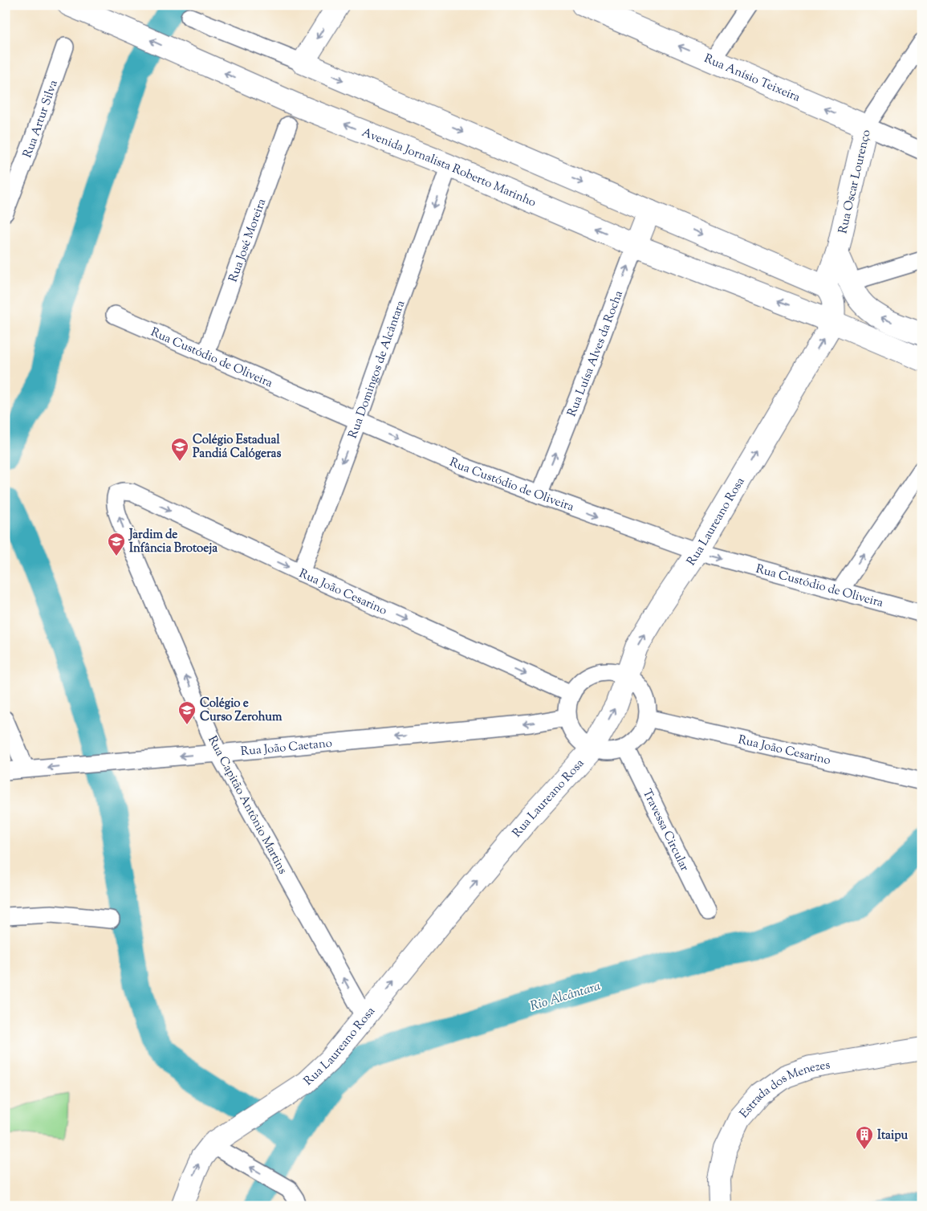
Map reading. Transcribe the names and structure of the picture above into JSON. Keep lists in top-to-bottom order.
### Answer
{
  "streets": {
    "main road": [
      "Rua Anísio Teixeira",
      "Avenida Jornalista Roberto Marinho",
      "Rua Oscar Lourenço",
      "Rua Luísa Alves da Rocha",
      "Rua Laureano Rosa",
      "Estrada dos Menezes"
    ],
    "street": [
      "Rua Artur Silva",
      "Rua José Moreira",
      "Rua Custódio de Oliveira",
      "Rua Domingos de Alcântara",
      "Rua João Cesarino",
      "Rua João Caetano",
      "Rua Capitão Antônio Martins",
      "Travessa Circular"
    ]
  },
  "crossings": [
    ["Rua Anísio Teixeira", "Rua Oscar Lourenço"],
    ["Avenida Jornalista Roberto Marinho", "Rua Luísa Alves da Rocha"],
    ["Avenida Jornalista Roberto Marinho", "Rua Domingos de Alcântara"],
    ["Avenida Jornalista Roberto Marinho", "Rua Laureano Rosa"],
    ["Rua José Moreira", "Rua Custódio de Oliveira"],
    ["Rua Luísa Alves da Rocha", "Rua Custódio de Oliveira"],
    ["Rua Custódio de Oliveira", "Rua Domingos de Alcântara"],
    ["Rua Custódio de Oliveira", "Rua Laureano Rosa"],
    ["Rua Domingos de Alcântara", "Rua João Cesarino"],
    ["Rua Laureano Rosa", "Rua Capitão Antônio Martins"],
    ["Rua João Cesarino", "Rua Capitão Antônio Martins"],
    ["Rua João Caetano", "Rua Capitão Antônio Martins"]
  ],
  "one_way": [
    "Rua Luísa Alves da Rocha",
    "Rua Custódio de Oliveira",
    "Rua Domingos de Alcântara",
    "Rua Laureano Rosa",
    "Rua João Cesarino",
    "Rua João Caetano",
    "Rua Capitão Antônio Martins"
  ],
  "water": ["Rio Alcântara"],
  "places": {
    "school or university": ["Colégio Estadual Pandiá Calógeras", "Jardim de Infância Brotoeja", "Colégio e Curso Zerohum"],
    "building": ["Itaipu"]
  }
}
